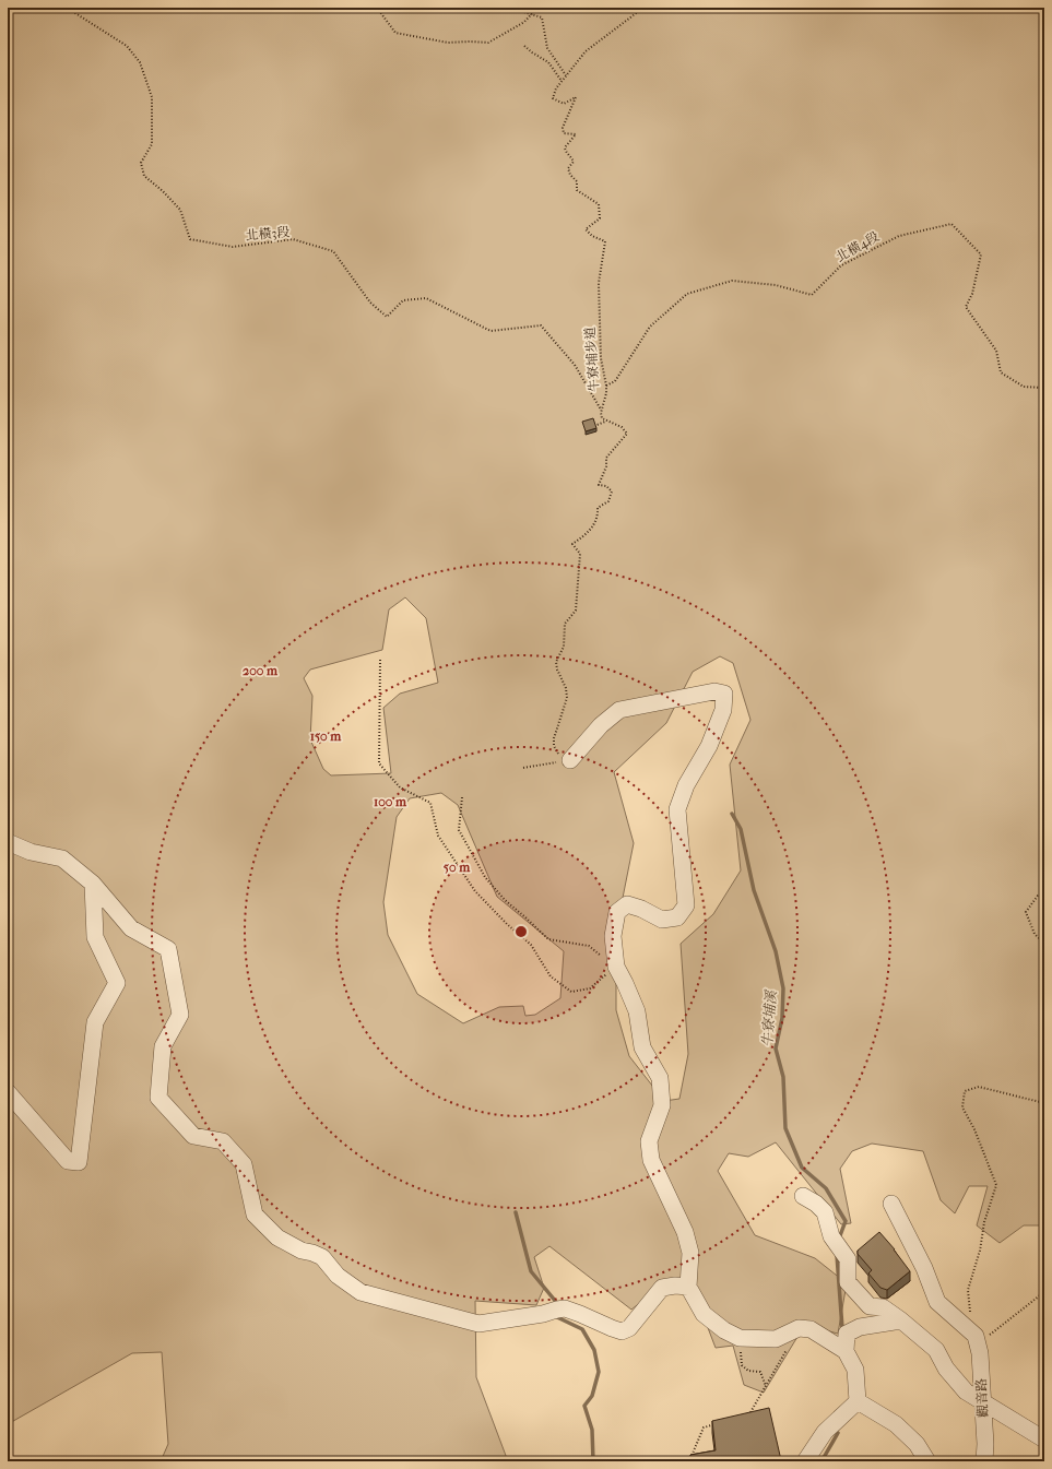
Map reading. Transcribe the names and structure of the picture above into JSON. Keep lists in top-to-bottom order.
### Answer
{
  "streets": {
    "street": ["觀音路"],
    "path": ["北橫3段", "北橫4段", "牛寮埔步道"]
  },
  "crossings": [
    ["北橫3段", "牛寮埔步道"],
    ["北橫4段", "牛寮埔步道"]
  ],
  "water": ["牛寮埔溪"],
  "rings": [
    "200 m",
    "150 m",
    "100 m",
    "50 m"
  ]
}
